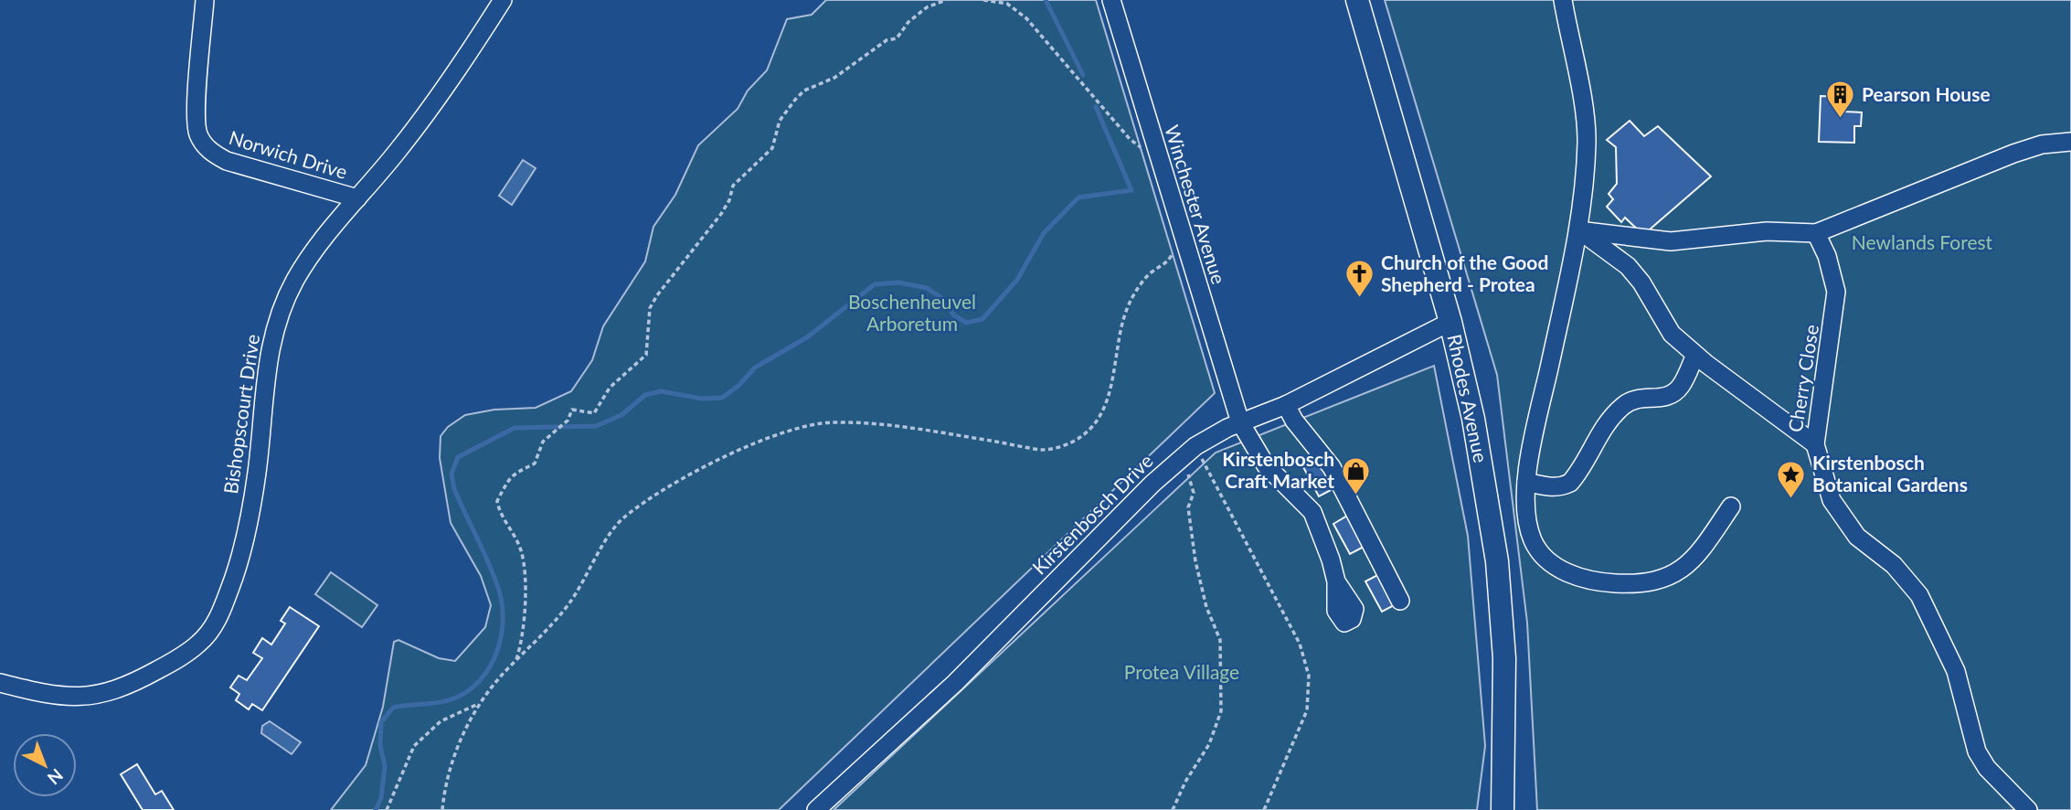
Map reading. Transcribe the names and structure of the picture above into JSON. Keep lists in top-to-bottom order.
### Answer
{
  "streets": {
    "main road": ["Rhodes Avenue"],
    "street": [
      "Norwich Drive",
      "Winchester Avenue",
      "Cherry Close",
      "Bishopscourt Drive",
      "Kirstenbosch Drive"
    ]
  },
  "crossings": [
    ["Norwich Drive", "Bishopscourt Drive"],
    ["Winchester Avenue", "Kirstenbosch Drive"],
    ["Rhodes Avenue", "Kirstenbosch Drive"]
  ],
  "parks": ["Newlands Forest", "Boschenheuvel Arboretum", "Protea Village"],
  "places": {
    "building": ["Pearson House"],
    "church": ["Church of the Good Shepherd - Protea"],
    "shop": ["Kirstenbosch Craft Market"],
    "place": ["Kirstenbosch Botanical Gardens"]
  },
  "north": "bottom right"
}
